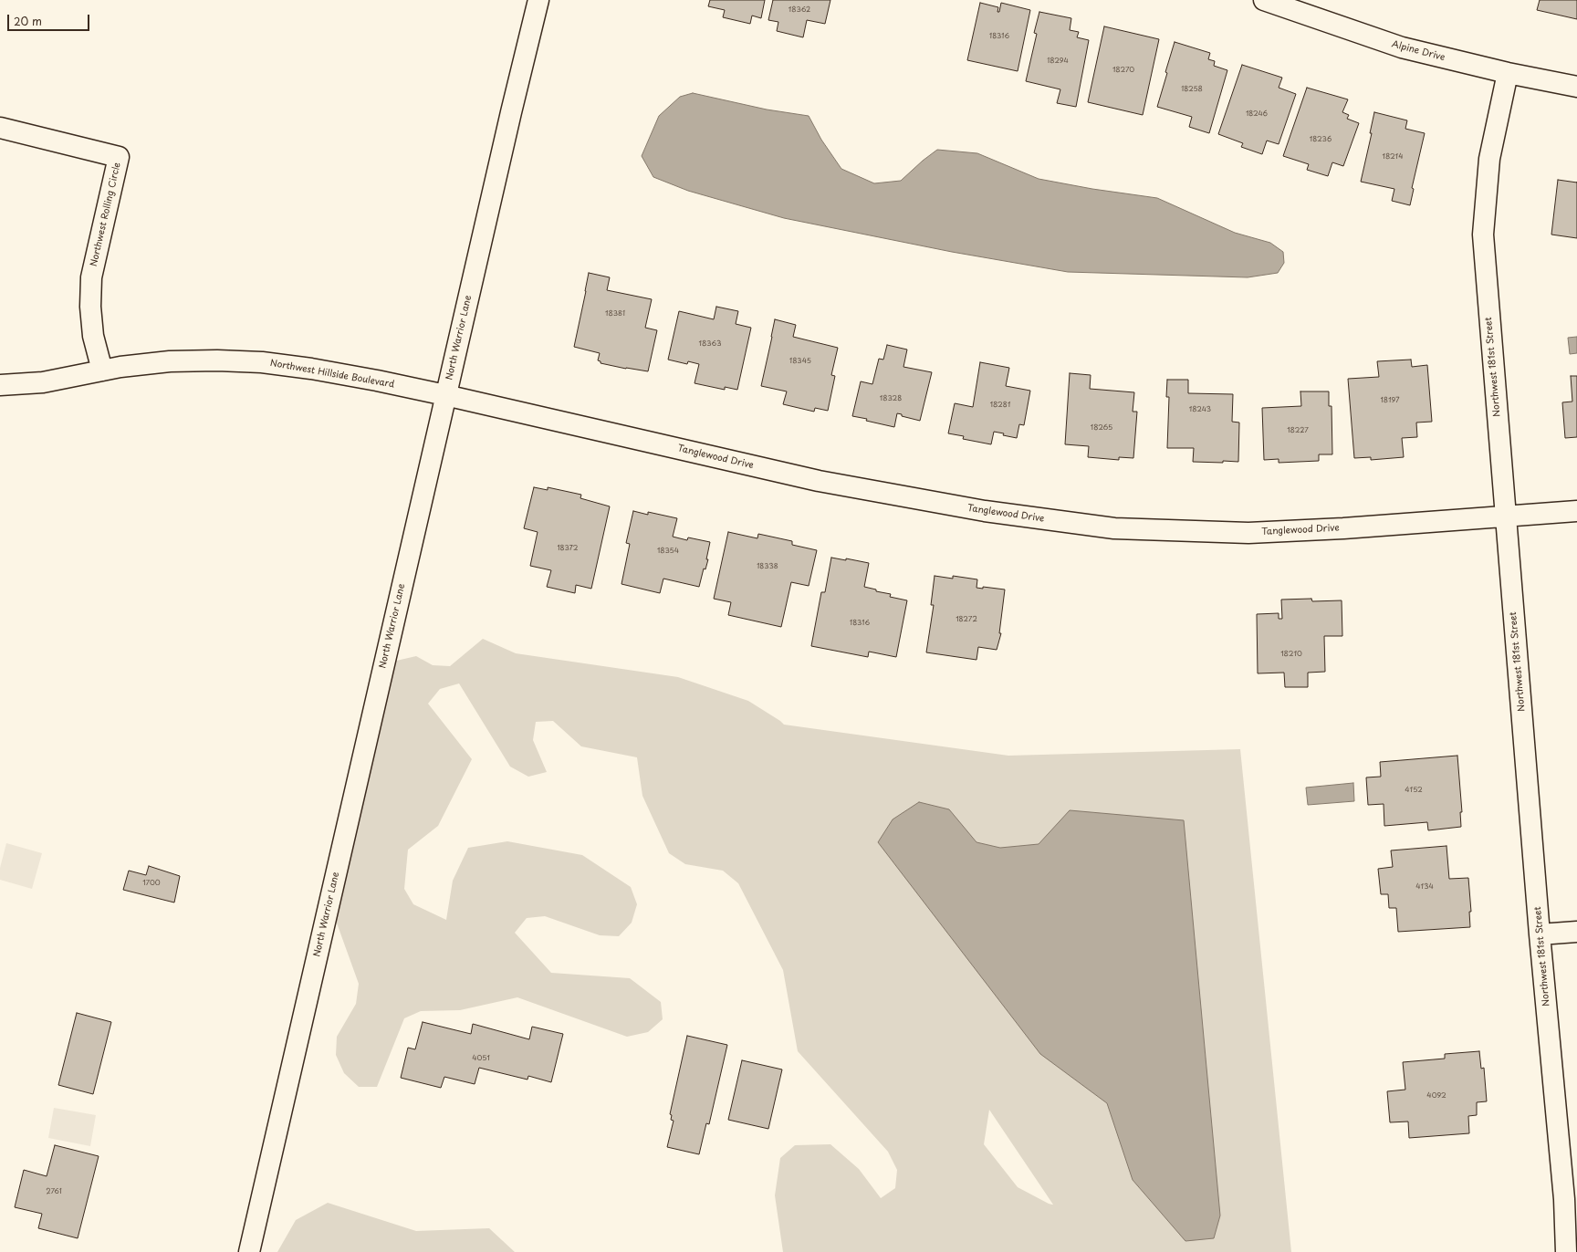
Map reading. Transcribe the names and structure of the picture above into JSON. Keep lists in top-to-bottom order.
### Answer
{
  "streets": {
    "street": [
      "Alpine Drive",
      "Northwest Rolling Circle",
      "North Warrior Lane",
      "Northwest 181st Street",
      "Northwest Hillside Boulevard",
      "Tanglewood Drive"
    ]
  },
  "crossings": [
    ["Alpine Drive", "Northwest 181st Street"],
    ["Northwest Rolling Circle", "Northwest Hillside Boulevard"],
    ["North Warrior Lane", "Northwest Hillside Boulevard"],
    ["North Warrior Lane", "Tanglewood Drive"],
    ["Northwest 181st Street", "Tanglewood Drive"],
    ["Northwest Hillside Boulevard", "Tanglewood Drive"]
  ],
  "house_numbers": [
    "18362",
    "18316",
    "18294",
    "18270",
    "18258",
    "18246",
    "18236",
    "18214",
    "18381",
    "18363",
    "18345",
    "18328",
    "18197",
    "18281",
    "18243",
    "18265",
    "18227",
    "18372",
    "18354",
    "18338",
    "18272",
    "18316",
    "18210",
    "4152",
    "1700",
    "4134",
    "4051",
    "4092",
    "2761"
  ],
  "scale_bar": "20 m"
}
